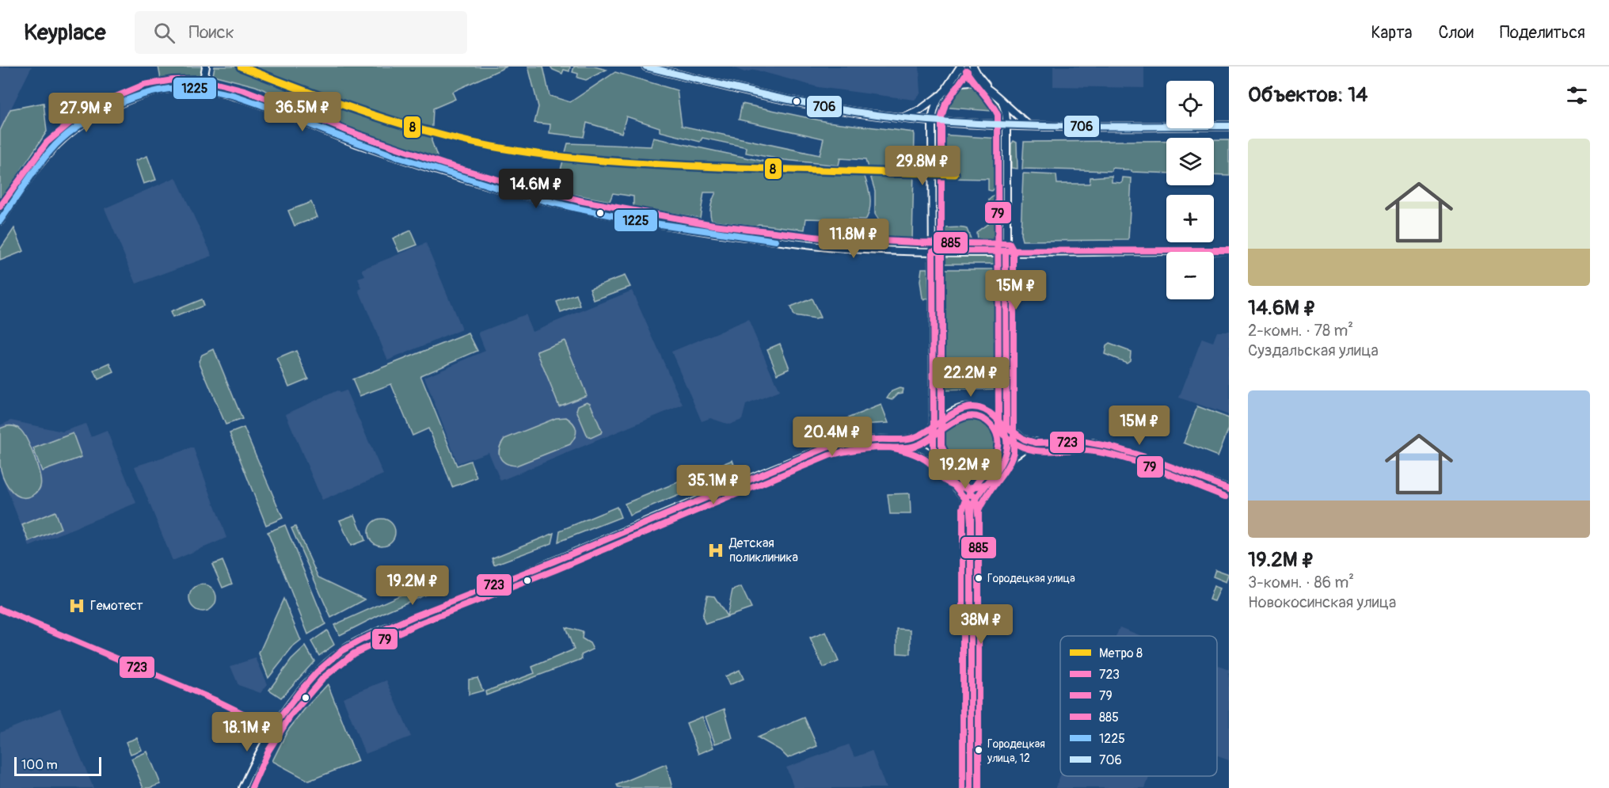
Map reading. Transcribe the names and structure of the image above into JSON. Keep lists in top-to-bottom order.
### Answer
{
  "places": {
    "hospital": ["Детская поликлиника", "Гемотест"],
    "other": ["Городецкая улица", "Городецкая улица, 12"]
  },
  "lines": [
    "metro line 8",
    "transit line 706",
    "transit line 79",
    "transit line 885",
    "transit line 1225",
    "transit line 723"
  ],
  "legend": [
    "Метро 8",
    "723",
    "79",
    "885",
    "1225",
    "706"
  ],
  "scale_bar": "100 m",
  "page": {
    "header": "Keyplace",
    "search": "Поиск",
    "nav": ["Карта", "Слои", "Поделиться"],
    "heading": "Объектов: 14",
    "map_buttons": ["+", "−"],
    "price": [
      "36.5M ₽",
      "27.9M ₽",
      "29.8M ₽",
      "14.6M ₽",
      "11.8M ₽",
      "15M ₽",
      "22.2M ₽",
      "15M ₽",
      "20.4M ₽",
      "19.2M ₽",
      "35.1M ₽",
      "19.2M ₽",
      "38M ₽",
      "18.1M ₽"
    ],
    "list": [
      {
        "name": "14.6M ₽",
        "note": "2-комн. · 78 m² · Суздальская улица"
      },
      {
        "name": "19.2M ₽",
        "note": "3-комн. · 86 m² · Новокосинская улица"
      }
    ],
    "scale": "100 m"
  }
}
